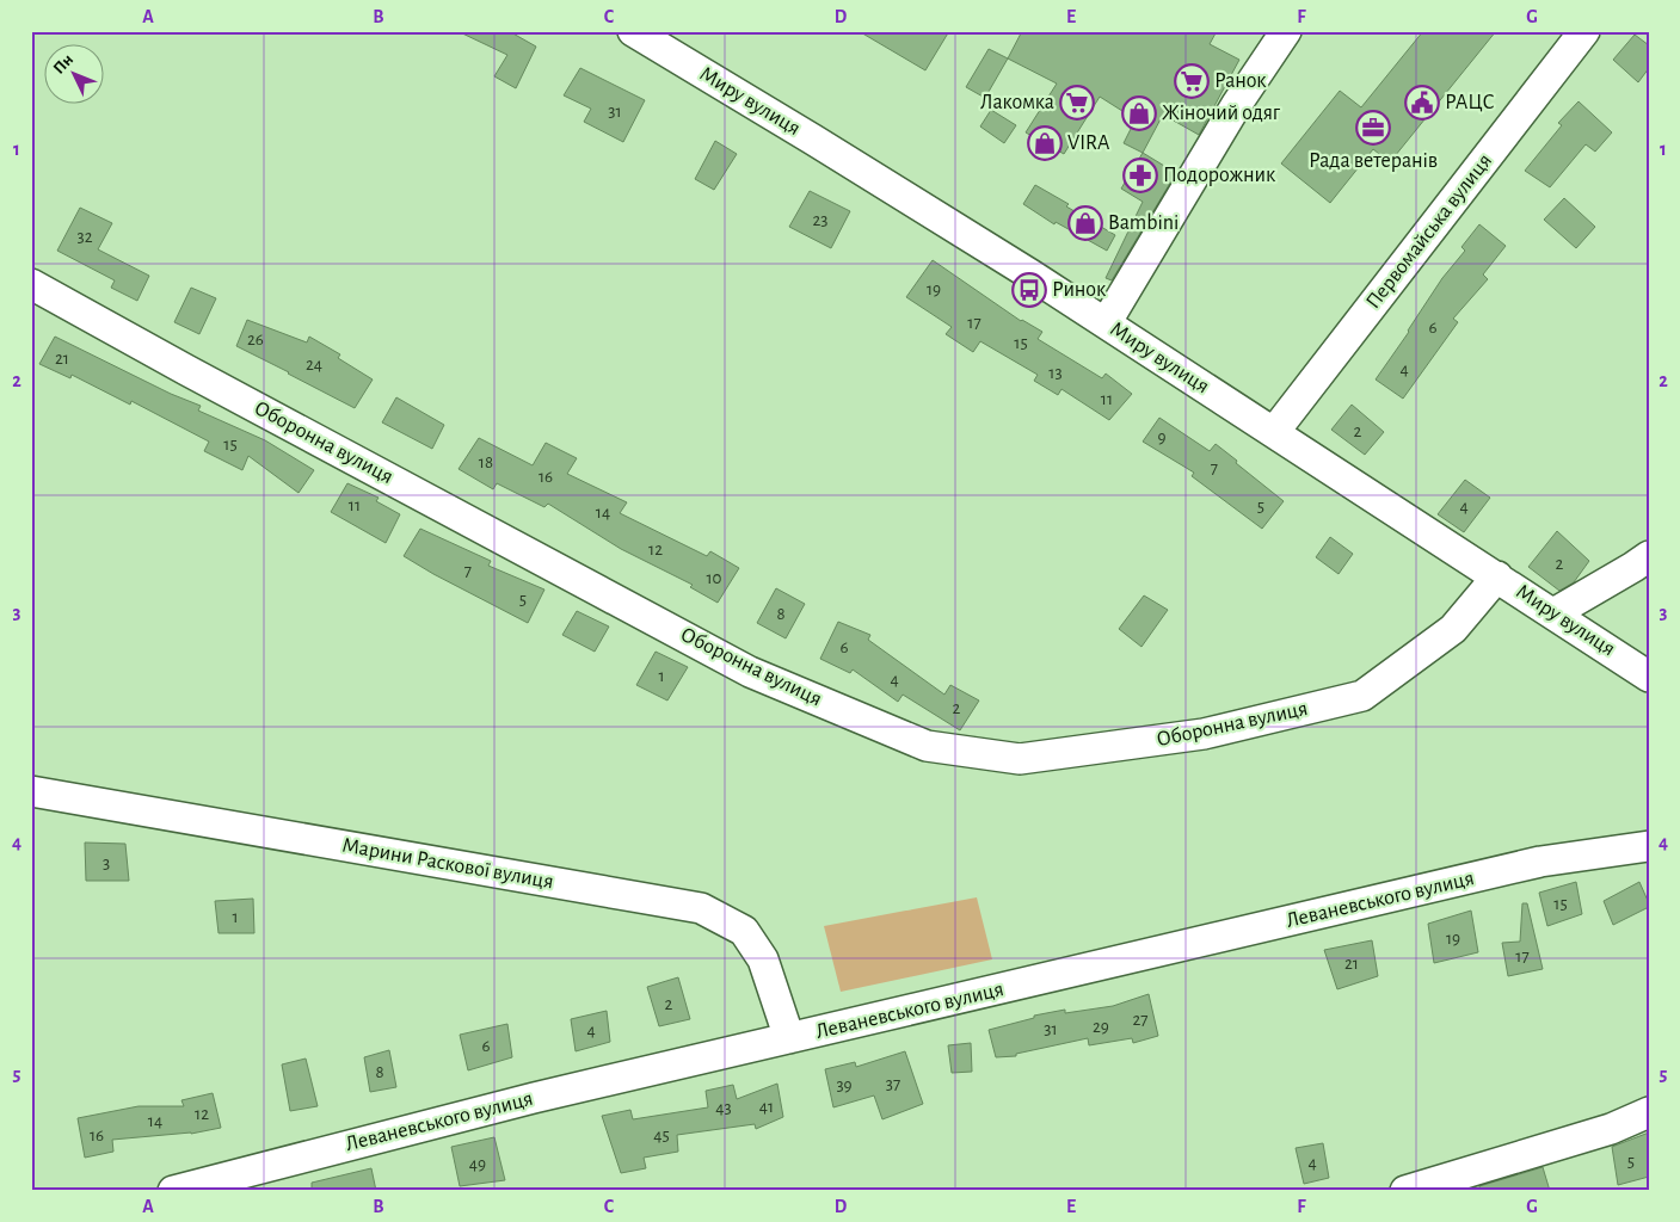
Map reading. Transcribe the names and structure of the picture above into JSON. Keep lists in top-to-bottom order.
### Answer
{
  "streets": {
    "street": [
      "Миру вулиця",
      "Первомайська вулиця",
      "Оборонна вулиця",
      "Марини Раскової вулиця",
      "Леваневського вулиця"
    ]
  },
  "crossings": [
    ["Миру вулиця", "Первомайська вулиця"],
    ["Миру вулиця", "Оборонна вулиця"],
    ["Марини Раскової вулиця", "Леваневського вулиця"]
  ],
  "places": {
    "supermarket": ["Ранок", "Лакомка"],
    "public building": ["РАЦС"],
    "shop": ["Жіночий одяг", "VIRA", "Bambini"],
    "office": ["Рада ветеранів"],
    "pharmacy": ["Подорожник"],
    "bus stop": ["Ринок"]
  },
  "house_numbers": [
    "31",
    "23",
    "32",
    "19",
    "17",
    "6",
    "26",
    "15",
    "21",
    "24",
    "4",
    "13",
    "11",
    "2",
    "9",
    "15",
    "18",
    "7",
    "16",
    "11",
    "5",
    "4",
    "14",
    "12",
    "2",
    "7",
    "10",
    "5",
    "8",
    "6",
    "1",
    "4",
    "2",
    "3",
    "15",
    "1",
    "19",
    "17",
    "21",
    "2",
    "27",
    "29",
    "31",
    "4",
    "6",
    "8",
    "37",
    "39",
    "41",
    "43",
    "12",
    "14",
    "16",
    "45",
    "5",
    "4",
    "49"
  ],
  "north": "top left",
  "grid": {
    "columns": [
      "A",
      "B",
      "C",
      "D",
      "E",
      "F",
      "G"
    ],
    "rows": [
      "1",
      "2",
      "3",
      "4",
      "5"
    ]
  }
}
